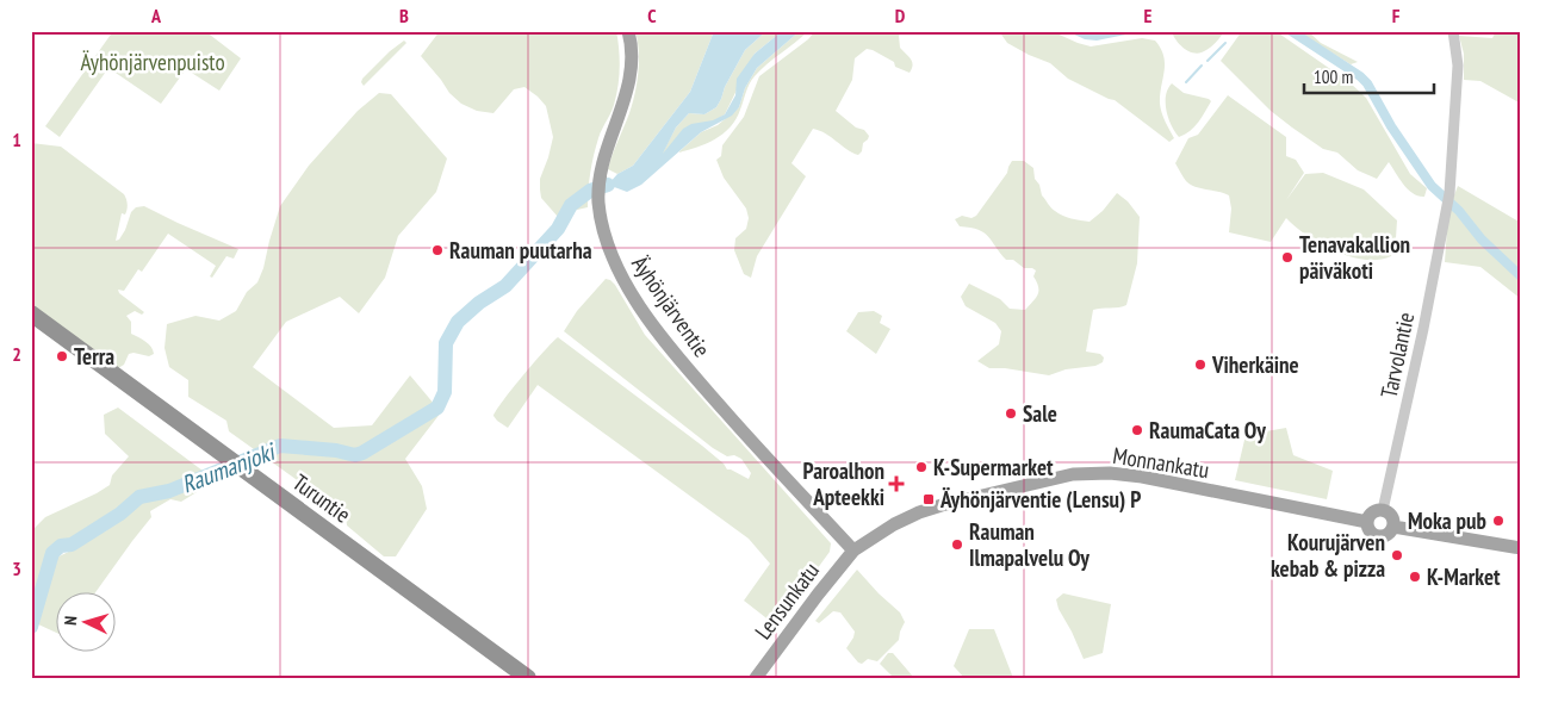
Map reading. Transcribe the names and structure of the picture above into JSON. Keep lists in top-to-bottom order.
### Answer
{
  "streets": {
    "highway": ["Turuntie"],
    "main road": ["Äyhönjärventie", "Monnankatu", "Lensunkatu"],
    "street": ["Tarvolantie"]
  },
  "crossings": [
    ["Äyhönjärventie", "Monnankatu"],
    ["Äyhönjärventie", "Lensunkatu"],
    ["Tarvolantie", "Monnankatu"],
    ["Monnankatu", "Lensunkatu"]
  ],
  "water": ["Raumanjoki"],
  "parks": ["Äyhönjärvenpuisto"],
  "places": {
    "other": [
      "Rauman puutarha",
      "Tenavakallion päiväkoti",
      "Terra",
      "Viherkäine",
      "Sale",
      "RaumaCata Oy",
      "K-Supermarket",
      "Moka pub",
      "Rauman Ilmapalvelu Oy",
      "Kourujärven kebab & pizza",
      "K-Market"
    ],
    "health": ["Paroalhon Apteekki"],
    "transit": ["Äyhönjärventie (Lensu) P"]
  },
  "scale_bar": "100 m",
  "north": "left",
  "grid": {
    "columns": [
      "A",
      "B",
      "C",
      "D",
      "E",
      "F"
    ],
    "rows": ["1", "2", "3"]
  }
}
